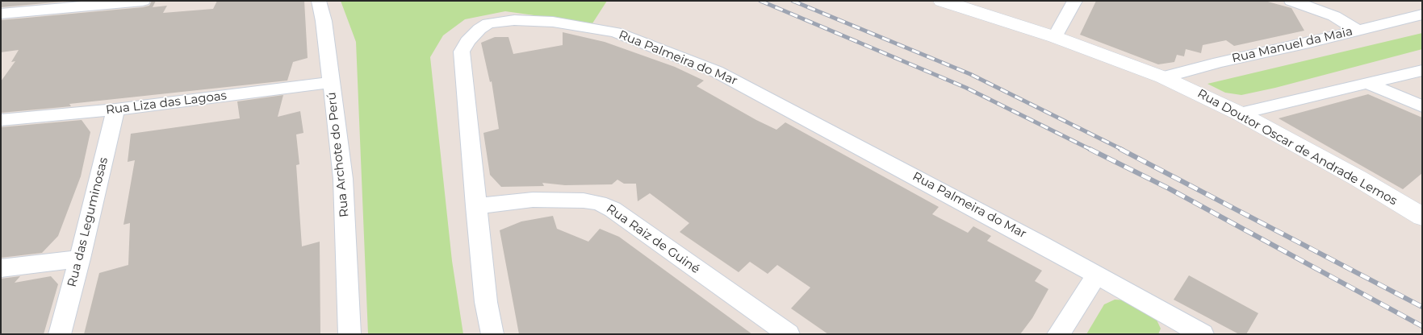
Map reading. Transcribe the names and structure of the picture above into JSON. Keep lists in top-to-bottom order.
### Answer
{
  "streets": {
    "street": [
      "Rua Manuel da Maia",
      "Rua Palmeira do Mar",
      "Rua Liza das Lagoas",
      "Rua Doutor Oscar de Andrade Lemos",
      "Rua Archote do Perú",
      "Rua das Leguminosas",
      "Rua Raiz de Guiné"
    ]
  },
  "crossings": [
    ["Rua Manuel da Maia", "Rua Doutor Oscar de Andrade Lemos"],
    ["Rua Palmeira do Mar", "Rua Raiz de Guiné"],
    ["Rua Liza das Lagoas", "Rua Archote do Perú"],
    ["Rua Liza das Lagoas", "Rua das Leguminosas"]
  ]
}
